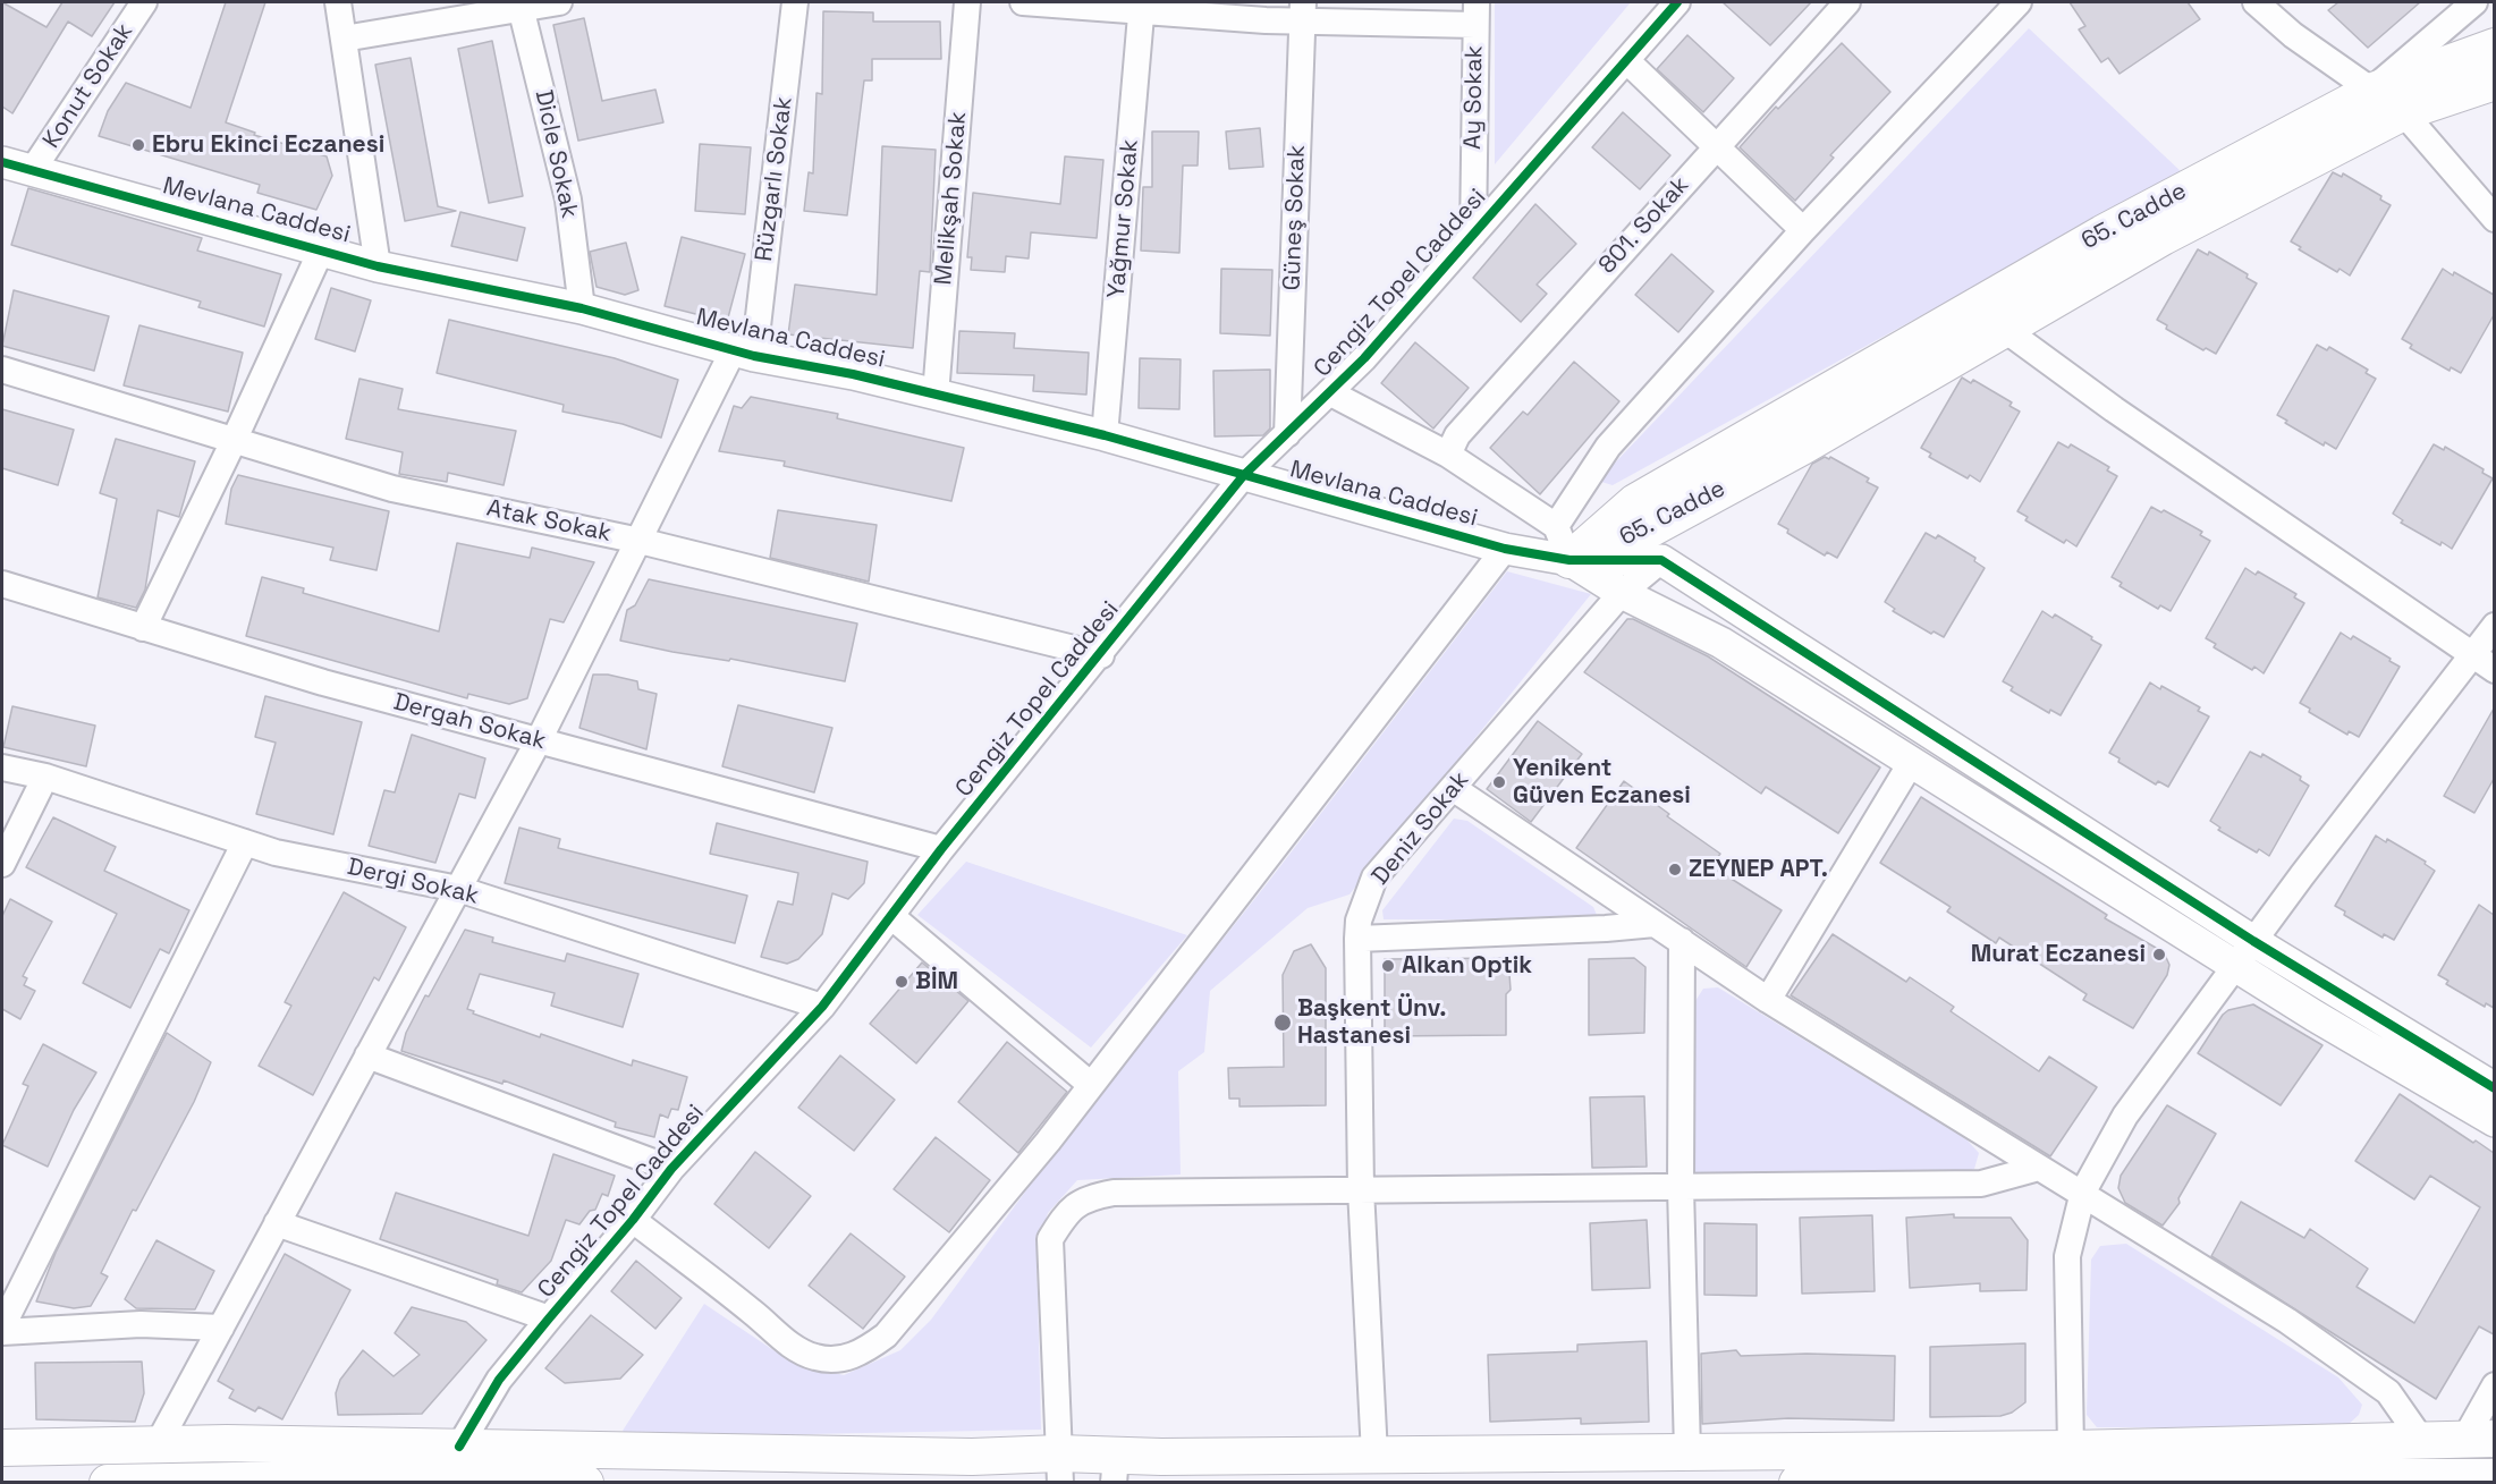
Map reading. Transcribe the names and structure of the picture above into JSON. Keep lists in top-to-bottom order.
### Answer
{
  "streets": {
    "main road": ["65. Cadde"],
    "street": [
      "Konut Sokak",
      "Ay Sokak",
      "Dicle Sokak",
      "Rüzgarlı Sokak",
      "Melikşah Sokak",
      "Mevlana Caddesi",
      "Güneş Sokak",
      "Yağmur Sokak",
      "801. Sokak",
      "Cengiz Topel Caddesi",
      "Atak Sokak",
      "Dergah Sokak",
      "Deniz Sokak",
      "Dergi Sokak"
    ]
  },
  "crossings": [
    ["Konut Sokak", "Mevlana Caddesi"],
    ["Ay Sokak", "Cengiz Topel Caddesi"],
    ["Dicle Sokak", "Mevlana Caddesi"],
    ["Rüzgarlı Sokak", "Mevlana Caddesi"],
    ["Rüzgarlı Sokak", "Atak Sokak"],
    ["Rüzgarlı Sokak", "Dergah Sokak"],
    ["Rüzgarlı Sokak", "Dergi Sokak"],
    ["Melikşah Sokak", "Mevlana Caddesi"],
    ["Mevlana Caddesi", "65. Cadde"],
    ["Mevlana Caddesi", "Yağmur Sokak"],
    ["Mevlana Caddesi", "Cengiz Topel Caddesi"],
    ["Güneş Sokak", "Cengiz Topel Caddesi"],
    ["Cengiz Topel Caddesi", "Atak Sokak"],
    ["Cengiz Topel Caddesi", "Dergah Sokak"],
    ["Cengiz Topel Caddesi", "Dergi Sokak"]
  ],
  "places": [
    "Ebru Ekinci Eczanesi",
    "Yenikent Güven Eczanesi",
    "ZEYNEP APT.",
    "Murat Eczanesi",
    "Alkan Optik",
    "BİM",
    "Başkent Ünv. Hastanesi"
  ]
}
